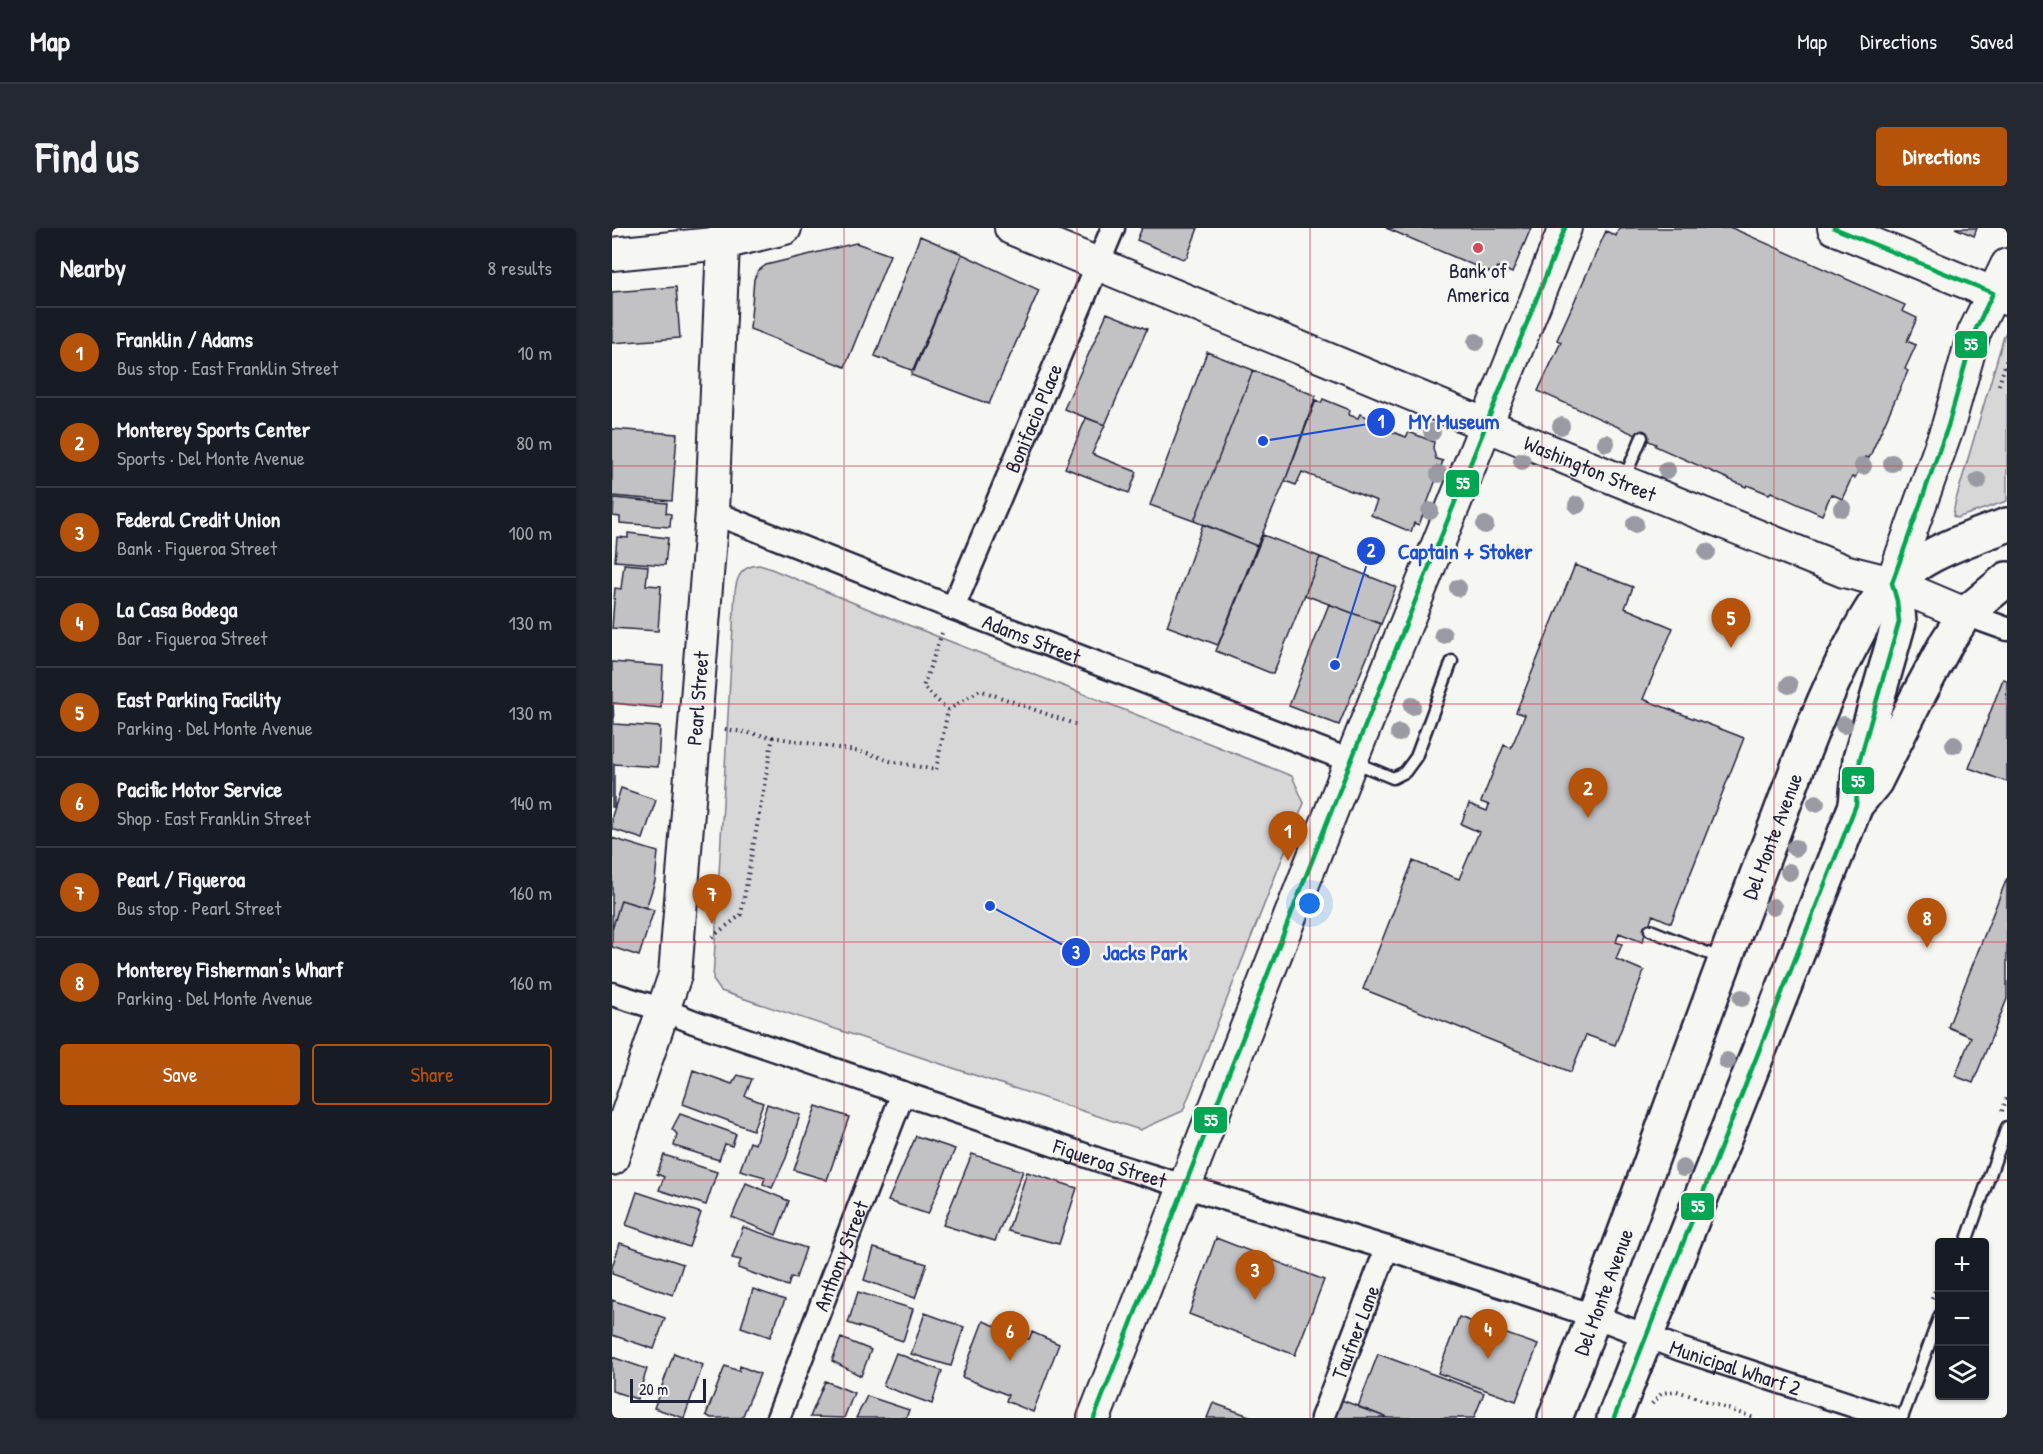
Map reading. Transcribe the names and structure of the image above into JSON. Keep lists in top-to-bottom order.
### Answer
{
  "streets": {
    "main road": ["Del Monte Avenue"],
    "street": [
      "Bonifacio Place",
      "Washington Street",
      "Adams Street",
      "Pearl Street",
      "Figueroa Street",
      "Anthony Street",
      "Taufner Lane",
      "Municipal Wharf 2"
    ]
  },
  "crossings": [
    ["Bonifacio Place", "Washington Street"],
    ["Bonifacio Place", "Adams Street"],
    ["Washington Street", "Del Monte Avenue"],
    ["Adams Street", "Pearl Street"],
    ["Pearl Street", "Figueroa Street"],
    ["Del Monte Avenue", "Figueroa Street"],
    ["Figueroa Street", "Anthony Street"],
    ["Figueroa Street", "Taufner Lane"],
    ["Figueroa Street", "Municipal Wharf 2"]
  ],
  "places": [
    "Bank of America",
    "MY Museum",
    "Captain + Stoker",
    "Jacks Park"
  ],
  "lines": ["transit line 55"],
  "scale_bar": "20 m",
  "page": {
    "header": "Map",
    "nav": ["Map", "Directions", "Saved"],
    "buttons": [
      "Directions",
      ["Save", "Share"]
    ],
    "title": "Find us",
    "heading": ["Nearby", "8 results"],
    "list": [
      {
        "mark": "1",
        "name": "Franklin / Adams",
        "note": "Bus stop · East Franklin Street",
        "value": "10 m"
      },
      {
        "mark": "2",
        "name": "Monterey Sports Center",
        "note": "Sports · Del Monte Avenue",
        "value": "80 m"
      },
      {
        "mark": "3",
        "name": "Federal Credit Union",
        "note": "Bank · Figueroa Street",
        "value": "100 m"
      },
      {
        "mark": "4",
        "name": "La Casa Bodega",
        "note": "Bar · Figueroa Street",
        "value": "130 m"
      },
      {
        "mark": "5",
        "name": "East Parking Facility",
        "note": "Parking · Del Monte Avenue",
        "value": "130 m"
      },
      {
        "mark": "6",
        "name": "Pacific Motor Service",
        "note": "Shop · East Franklin Street",
        "value": "140 m"
      },
      {
        "mark": "7",
        "name": "Pearl / Figueroa",
        "note": "Bus stop · Pearl Street",
        "value": "160 m"
      },
      {
        "mark": "8",
        "name": "Monterey Fisherman's Wharf",
        "note": "Parking · Del Monte Avenue",
        "value": "160 m"
      }
    ],
    "pins": [
      "5",
      "2",
      "1",
      "7",
      "8",
      "3",
      "4",
      "6"
    ],
    "map_buttons": ["+", "−"],
    "scale": "20 m"
  }
}
